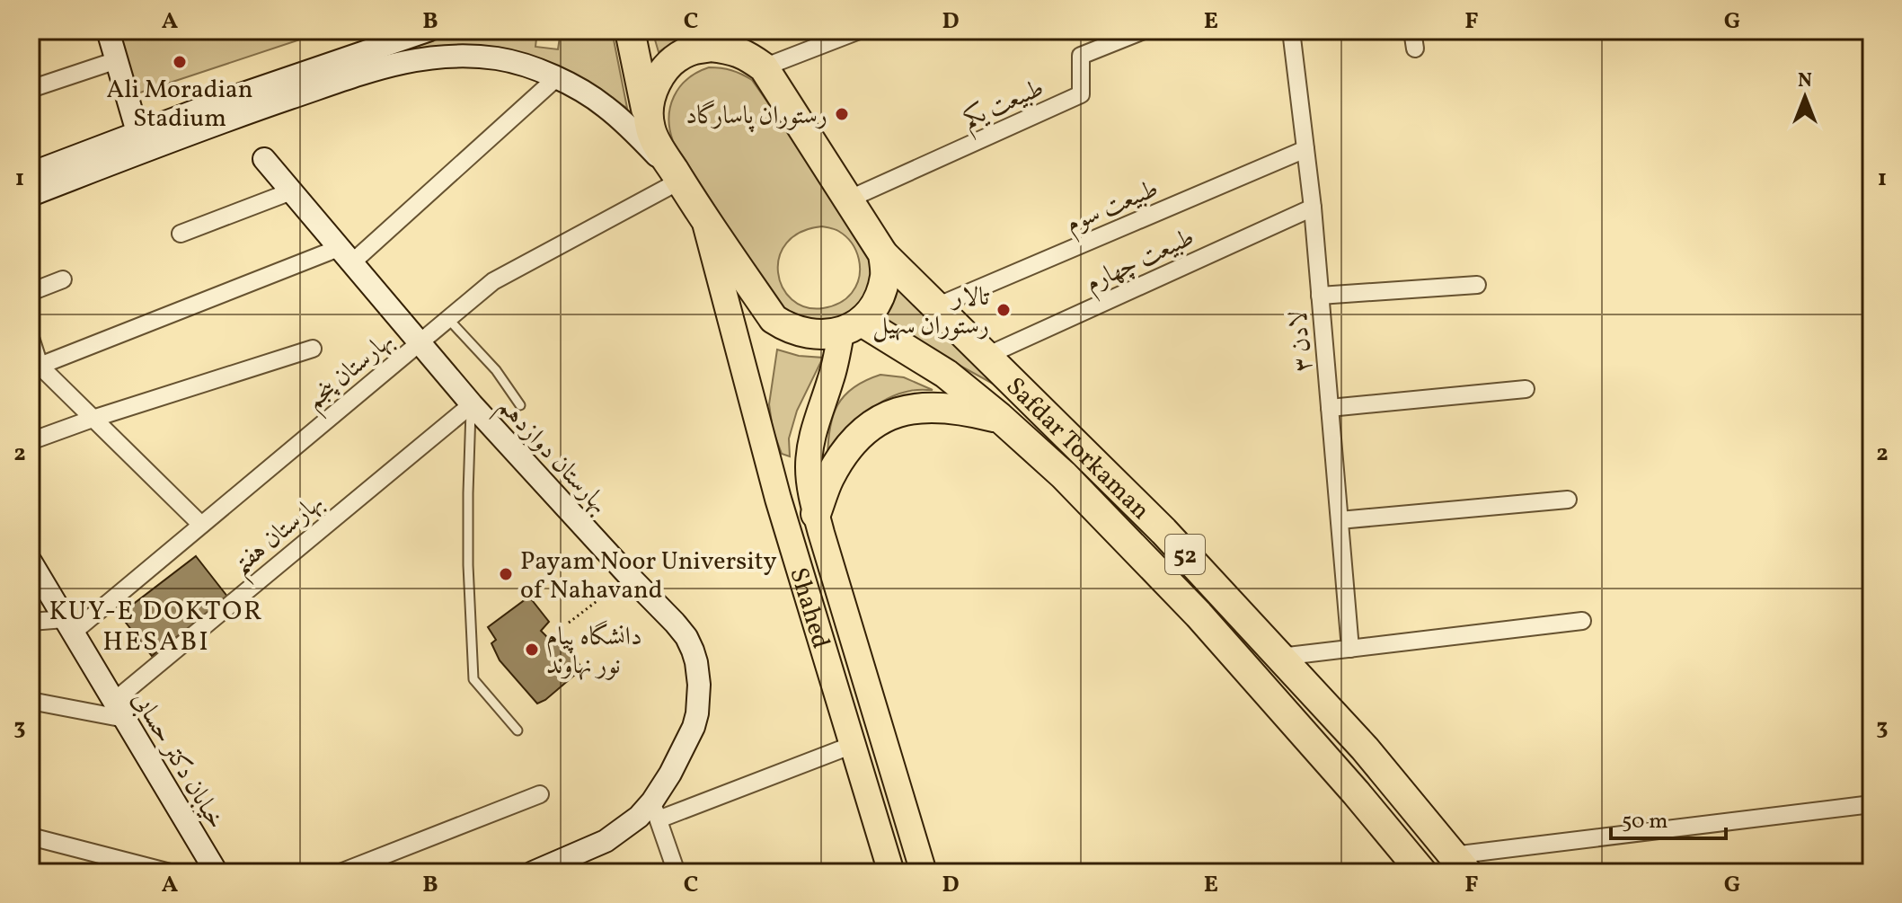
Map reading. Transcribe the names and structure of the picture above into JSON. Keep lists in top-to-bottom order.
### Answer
{
  "streets": {
    "highway": ["Safdar Torkaman", "52"],
    "main road": ["Shahed"],
    "street": [
      "طبیعت یکم",
      "طبیعت سوم",
      "طبیعت چهارم",
      "لادن ۳",
      "بهارستان پنجم",
      "بهارستان دوازدهم",
      "بهارستان هفتم",
      "خیابان دکتر حسابی"
    ]
  },
  "crossings": [
    ["طبیعت یکم", "52"],
    ["طبیعت سوم", "لادن ۳"],
    ["طبیعت سوم", "Safdar Torkaman"],
    ["طبیعت چهارم", "لادن ۳"],
    ["طبیعت چهارم", "Safdar Torkaman"],
    ["بهارستان پنجم", "بهارستان دوازدهم"],
    ["بهارستان پنجم", "خیابان دکتر حسابی"],
    ["Safdar Torkaman", "52"],
    ["Safdar Torkaman", "Shahed"],
    ["بهارستان دوازدهم", "بهارستان هفتم"],
    ["بهارستان هفتم", "خیابان دکتر حسابی"]
  ],
  "districts": ["KUY-E DOKTOR HESABI"],
  "places": [
    "Ali Moradian Stadium",
    "رستوران پاسارگاد",
    "تالار رستوران سهیل",
    "Payam Noor University of Nahavand",
    "دانشگاه پیام نور نهاوند"
  ],
  "scale_bar": "50 m",
  "north": "top",
  "grid": {
    "columns": [
      "A",
      "B",
      "C",
      "D",
      "E",
      "F",
      "G"
    ],
    "rows": ["1", "2", "3"]
  }
}
